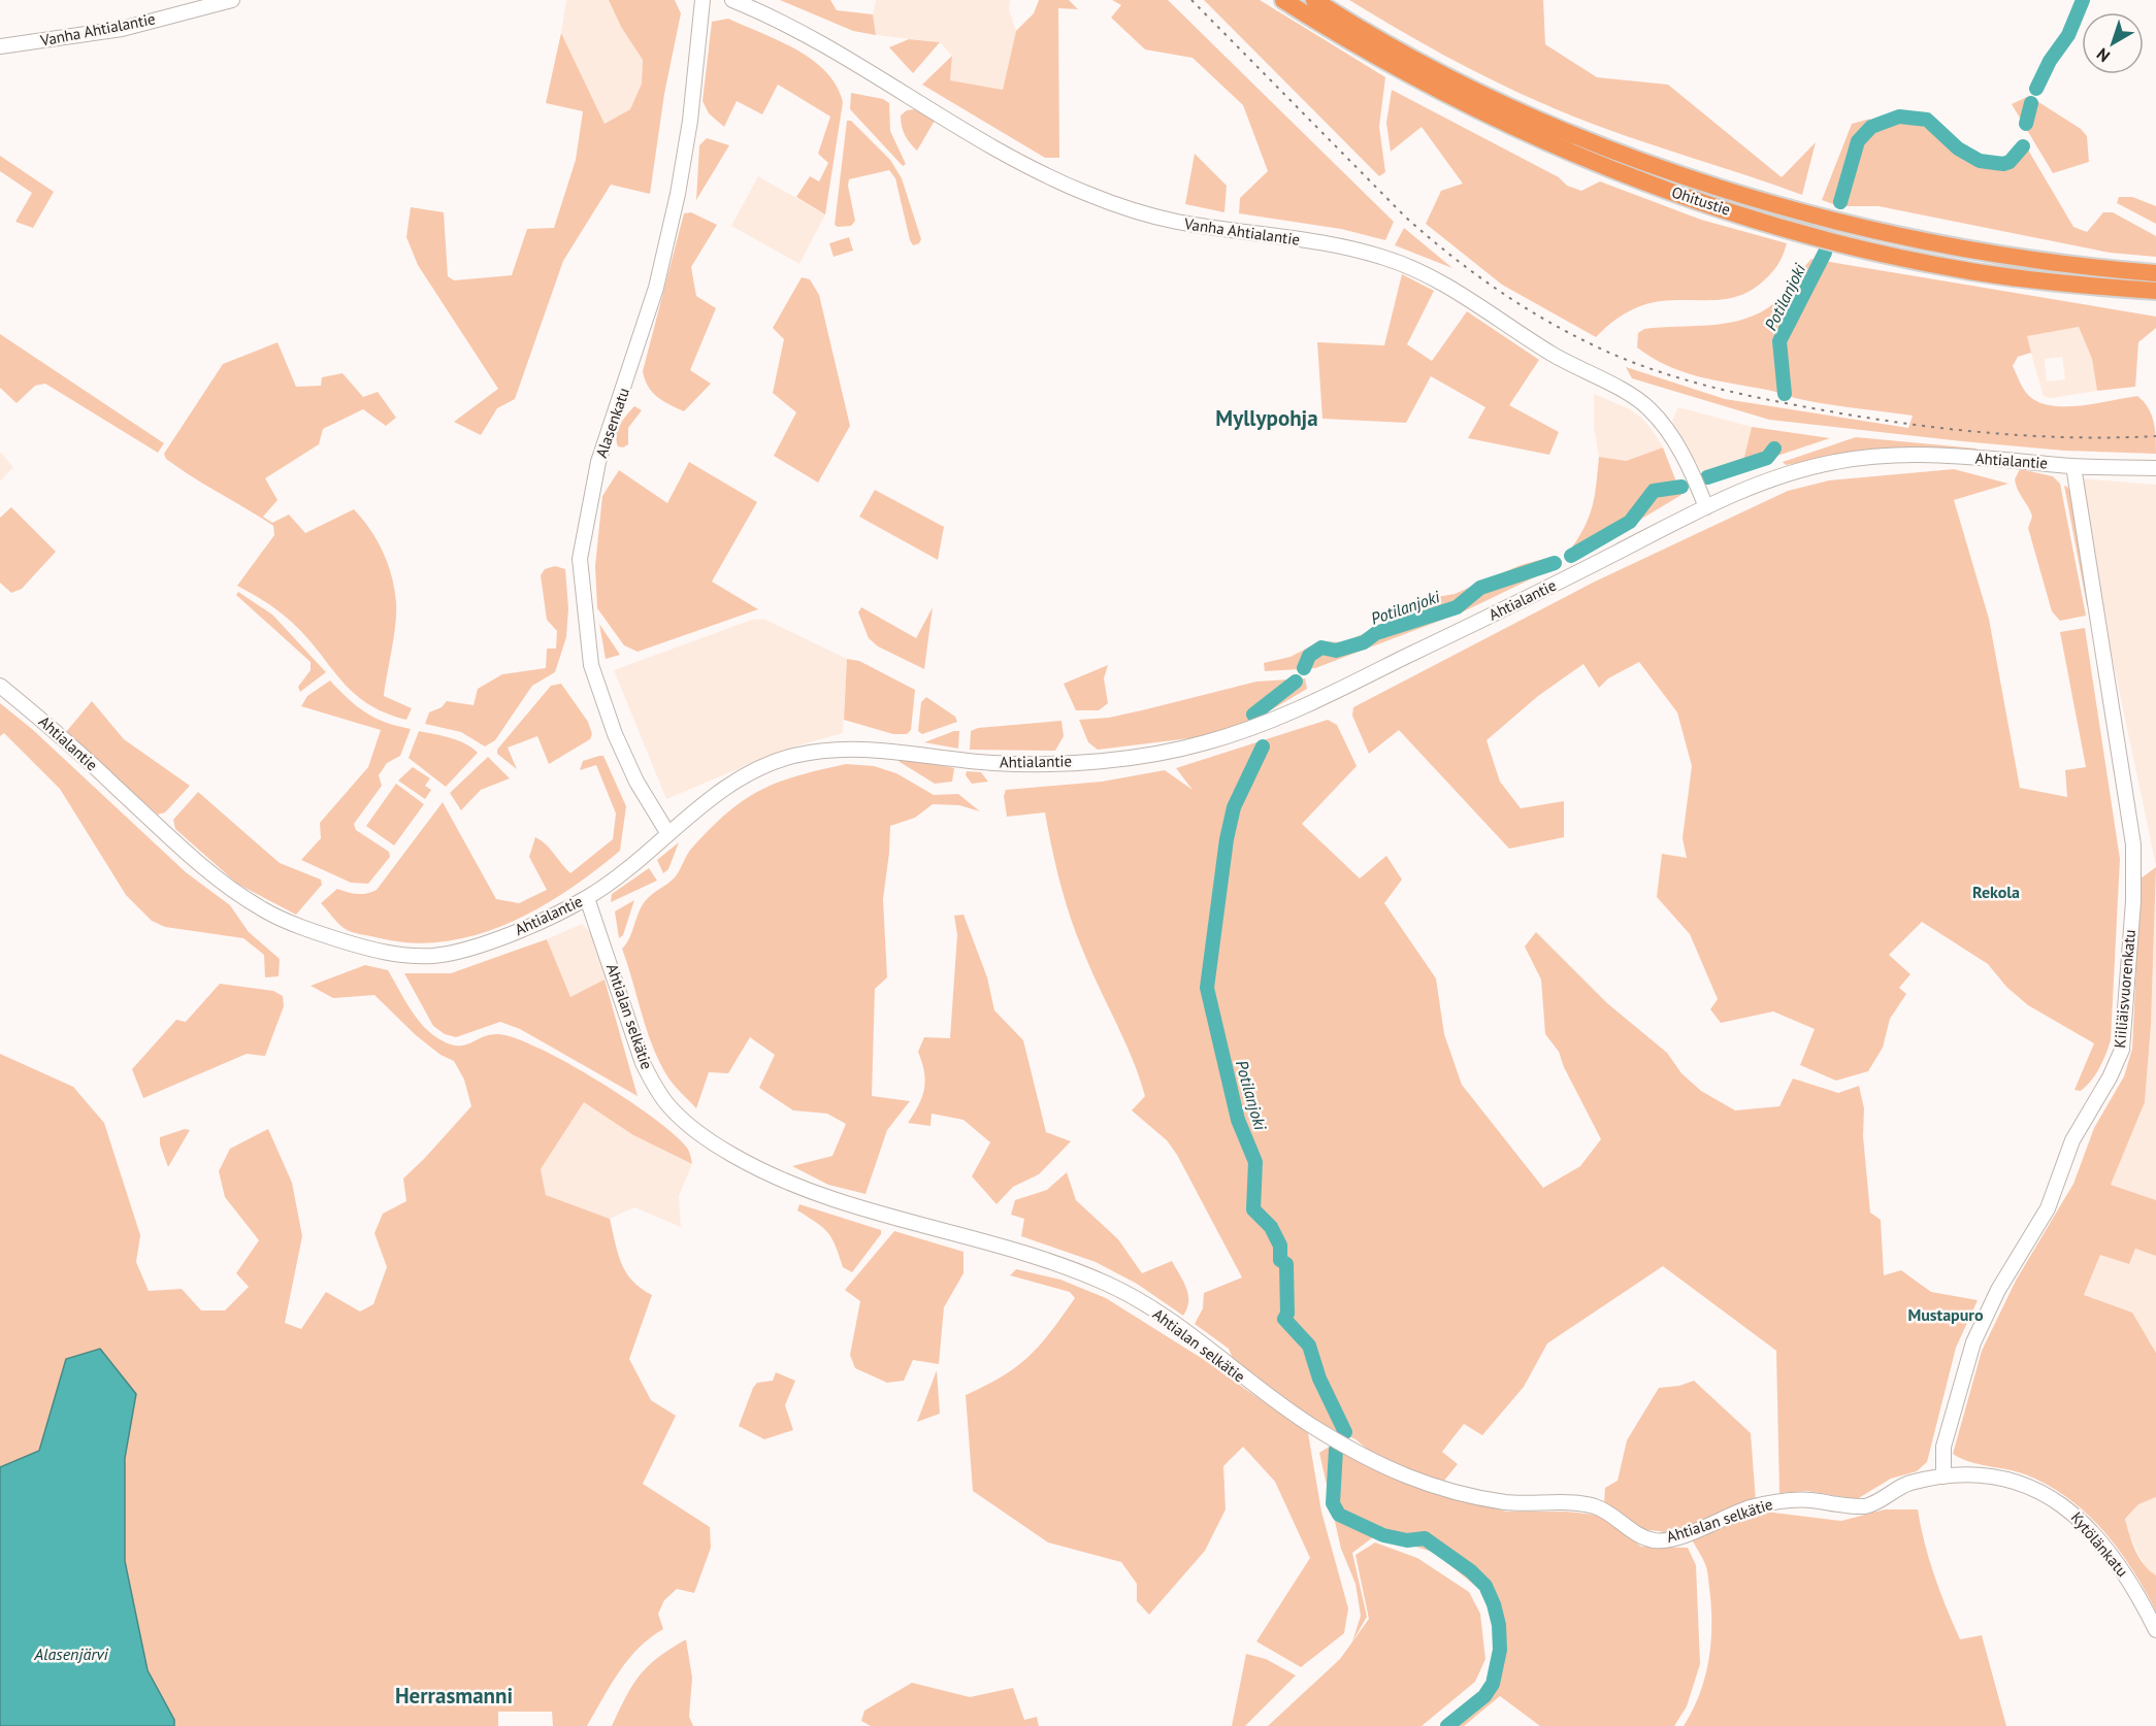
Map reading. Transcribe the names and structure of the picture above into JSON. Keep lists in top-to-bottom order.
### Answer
{
  "streets": {
    "highway": ["Ohitustie"],
    "street": [
      "Vanha Ahtialantie",
      "Alasenkatu",
      "Ahtialantie",
      "Kiiliäisvuorenkatu",
      "Ahtialan selkätie",
      "Kytölänkatu"
    ]
  },
  "crossings": [
    ["Vanha Ahtialantie", "Ahtialantie"],
    ["Alasenkatu", "Ahtialantie"],
    ["Ahtialantie", "Kiiliäisvuorenkatu"],
    ["Ahtialantie", "Ahtialan selkätie"],
    ["Kiiliäisvuorenkatu", "Kytölänkatu"],
    ["Ahtialan selkätie", "Kytölänkatu"]
  ],
  "districts": [
    "Myllypohja",
    "Rekola",
    "Mustapuro",
    "Herrasmanni"
  ],
  "water": ["Potilanjoki", "Alasenjärvi"],
  "north": "bottom left"
}
